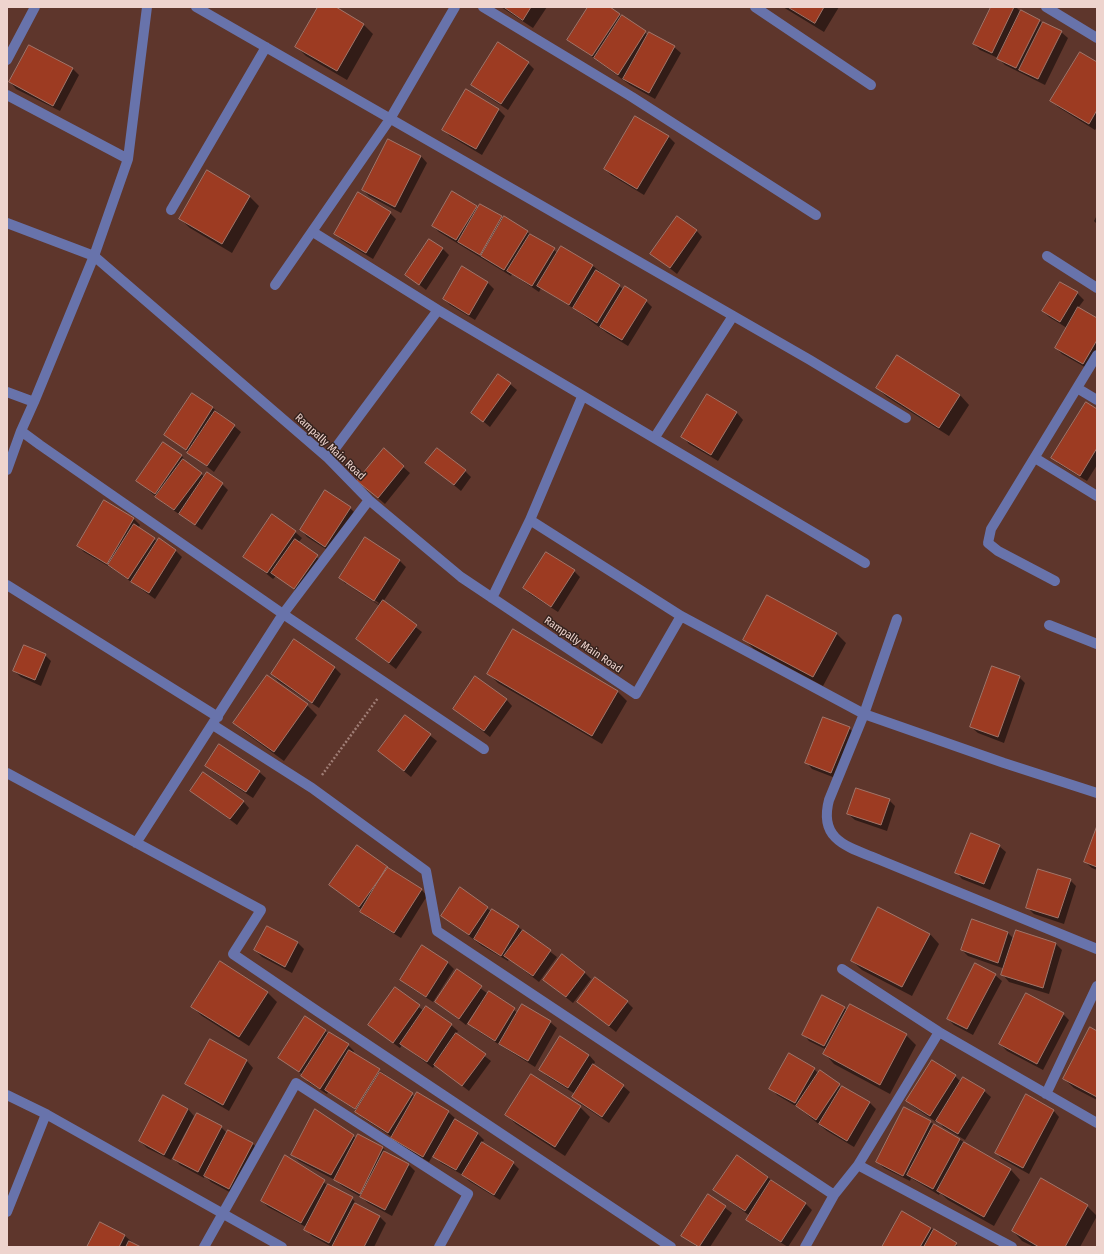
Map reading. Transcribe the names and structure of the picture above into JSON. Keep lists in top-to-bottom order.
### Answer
{
  "streets": {
    "street": ["Rampally Main Road"]
  }
}
